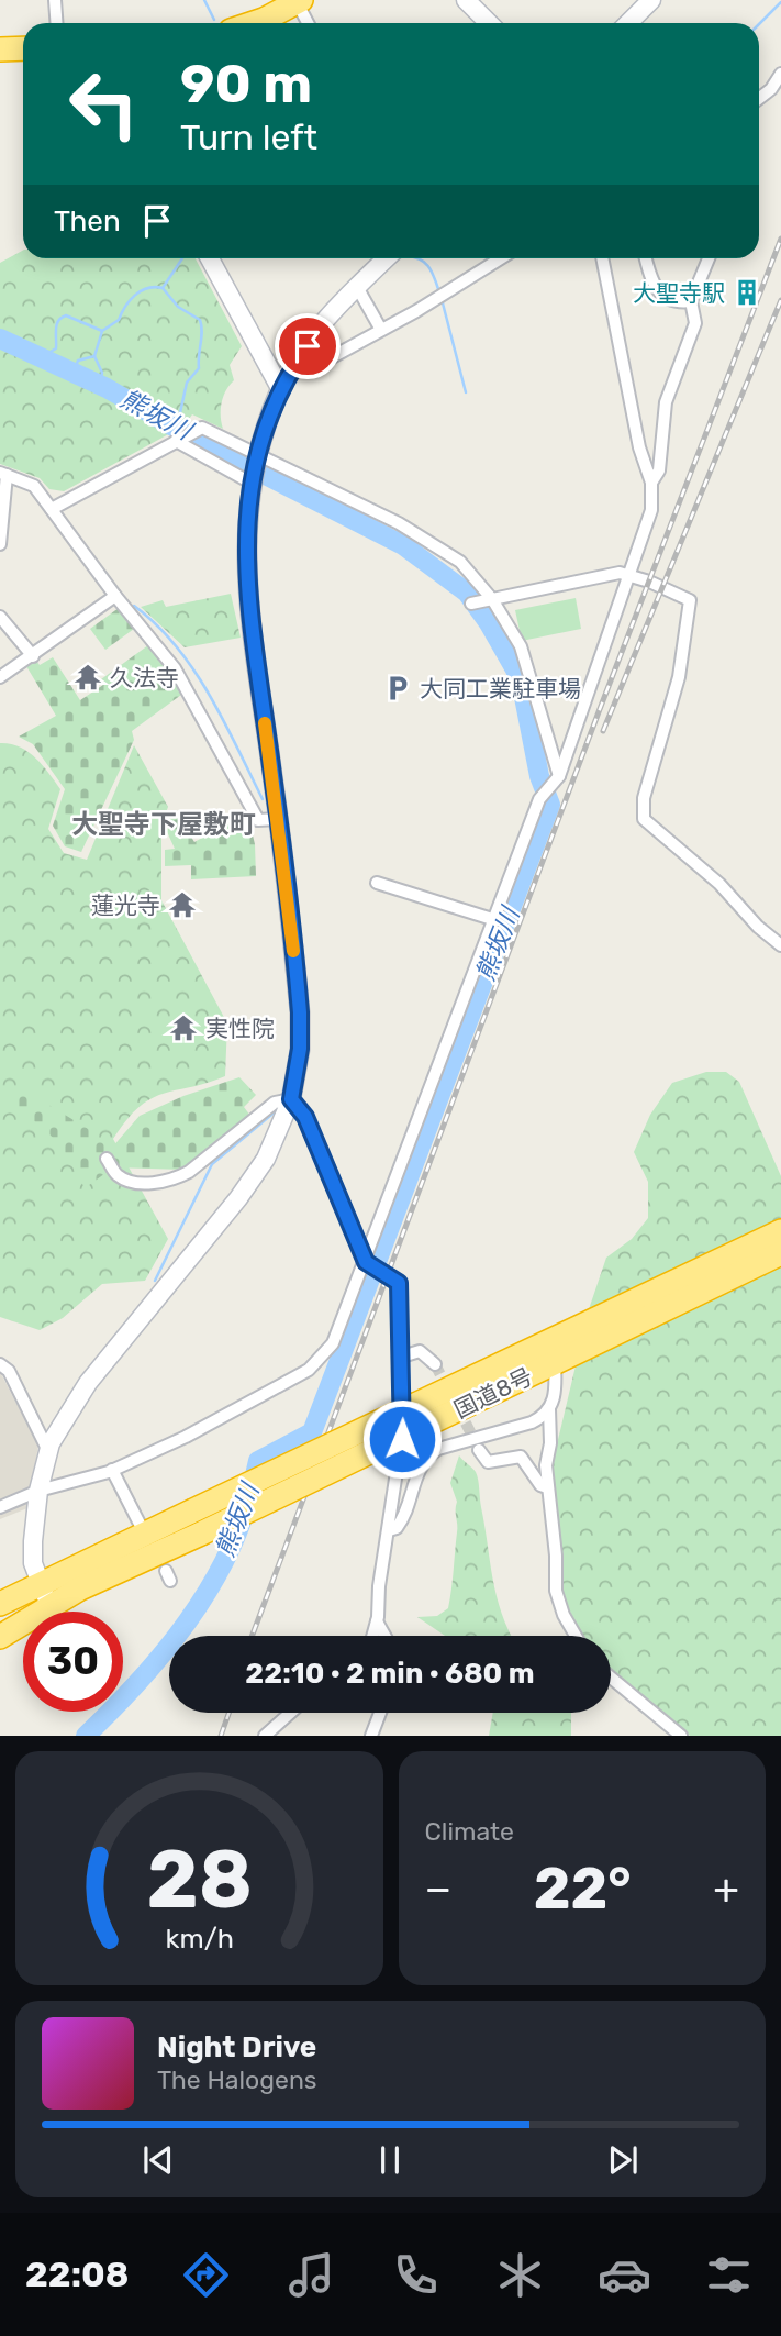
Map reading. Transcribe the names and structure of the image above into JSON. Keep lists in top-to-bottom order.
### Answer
{
  "streets": {
    "highway": ["国道8号"]
  },
  "districts": ["大聖寺下屋敷町"],
  "water": ["熊坂川"],
  "places": {
    "building": ["大聖寺駅"],
    "temple": ["久法寺", "蓮光寺", "実性院"],
    "parking": ["大同工業駐車場"]
  },
  "page": {
    "turn": ["90 m", "Turn left"],
    "then": "Then",
    "limit": "30",
    "trip": "22:10 · 2 min · 680 m",
    "tile": "Climate",
    "heat": ["−", "22°", "+"],
    "song": ["Night Drive", "The Halogens"],
    "tabs": "22:08",
    "gauge": ["28", "km/h"]
  }
}
